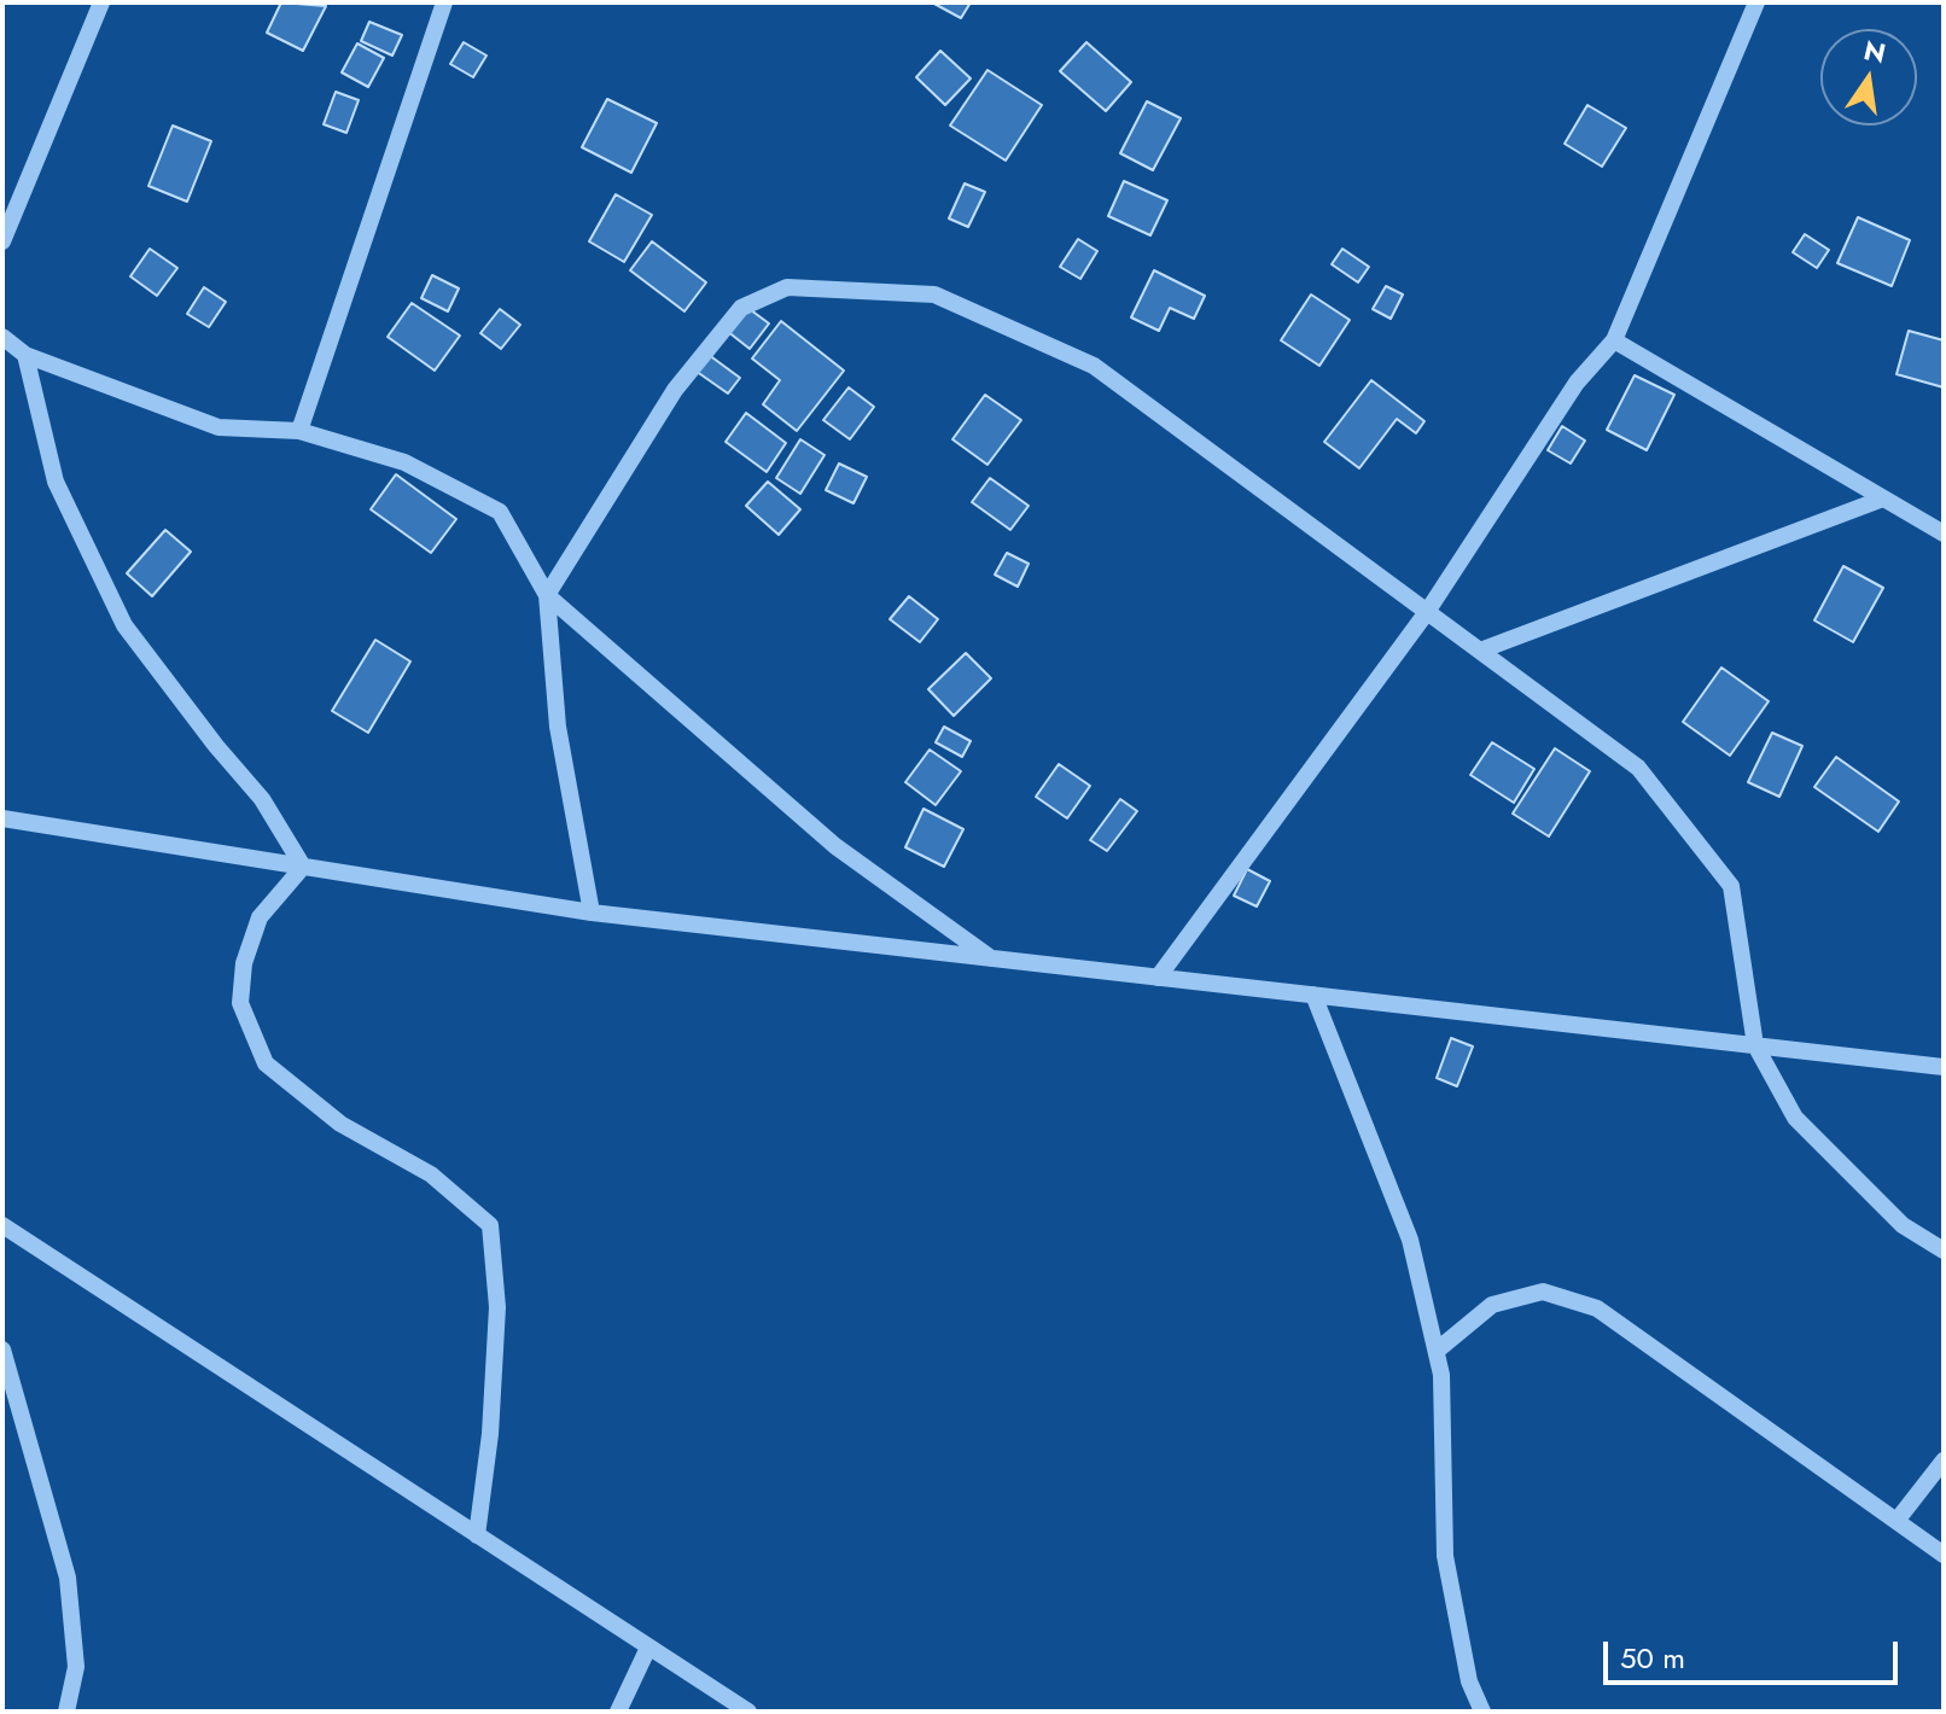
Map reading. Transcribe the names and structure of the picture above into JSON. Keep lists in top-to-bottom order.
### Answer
{
  "scale_bar": "50 m",
  "north": "top"
}
